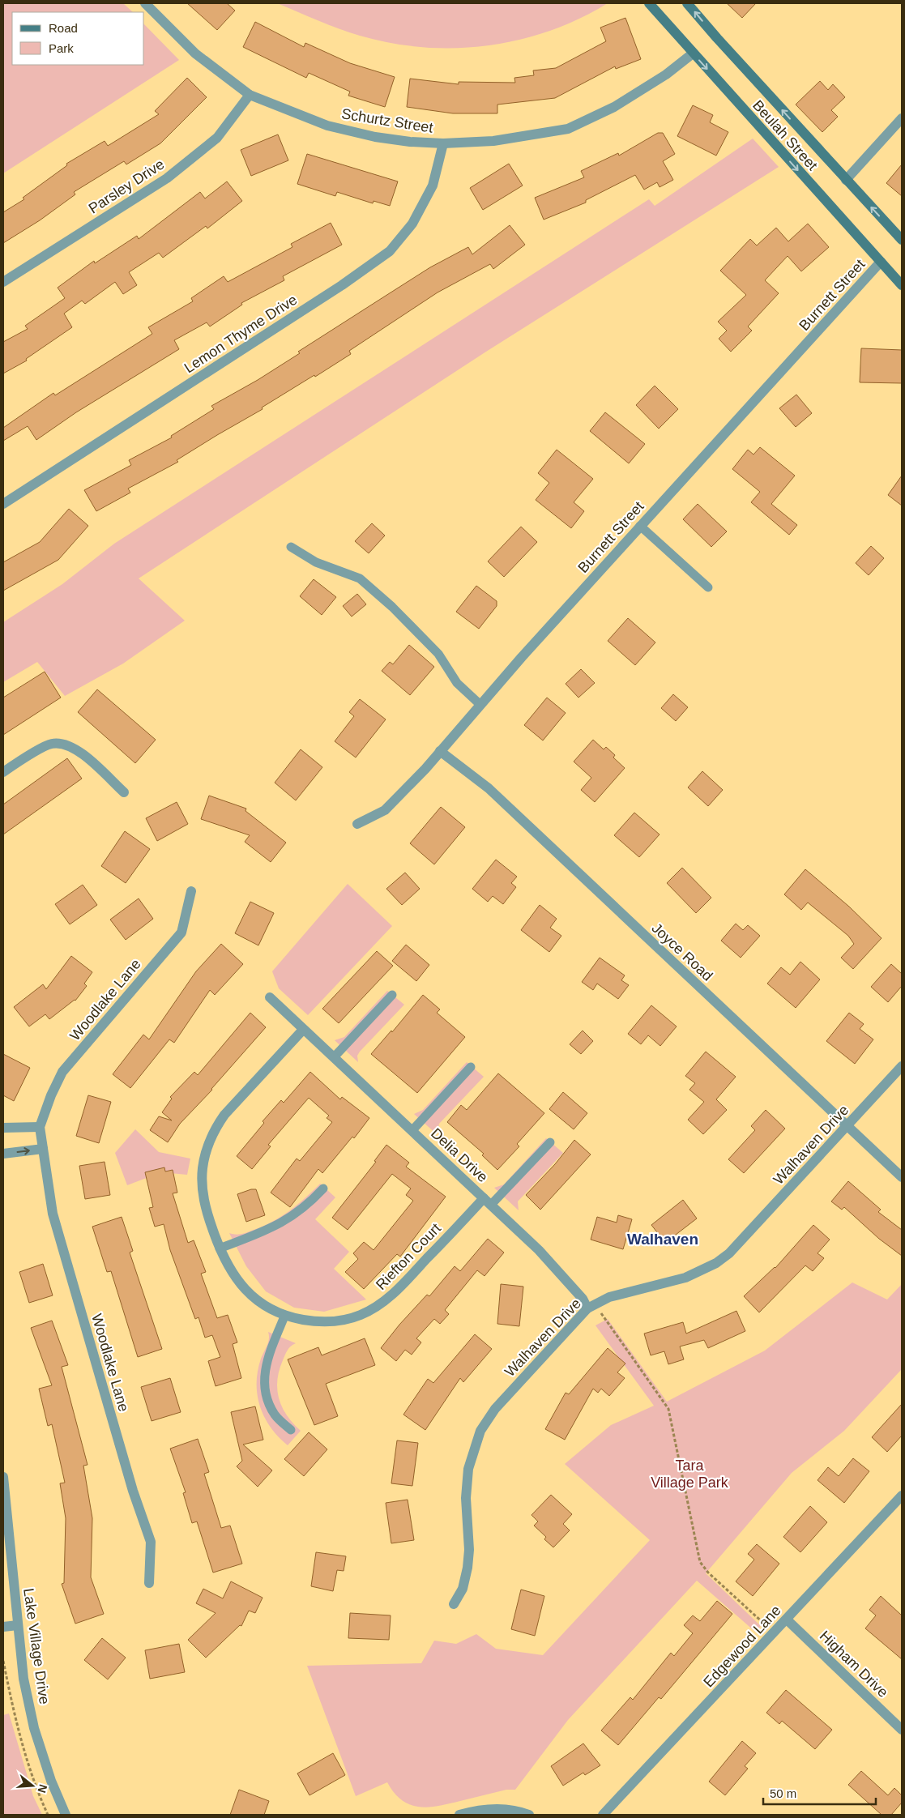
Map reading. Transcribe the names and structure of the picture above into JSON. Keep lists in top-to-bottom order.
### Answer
{
  "streets": {
    "main road": ["Beulah Street"],
    "street": [
      "Schurtz Street",
      "Parsley Drive",
      "Burnett Street",
      "Lemon Thyme Drive",
      "Joyce Road",
      "Woodlake Lane",
      "Walhaven Drive",
      "Delia Drive",
      "Riefton Court",
      "Lake Village Drive",
      "Edgewood Lane",
      "Higham Drive"
    ]
  },
  "crossings": [
    ["Schurtz Street", "Beulah Street"],
    ["Schurtz Street", "Parsley Drive"],
    ["Schurtz Street", "Lemon Thyme Drive"],
    ["Beulah Street", "Burnett Street"],
    ["Burnett Street", "Joyce Road"],
    ["Joyce Road", "Walhaven Drive"],
    ["Walhaven Drive", "Delia Drive"],
    ["Delia Drive", "Riefton Court"],
    ["Edgewood Lane", "Higham Drive"]
  ],
  "districts": ["Walhaven"],
  "parks": ["Tara Village Park"],
  "legend": ["Road", "Park"],
  "scale_bar": "50 m",
  "north": "right"
}
